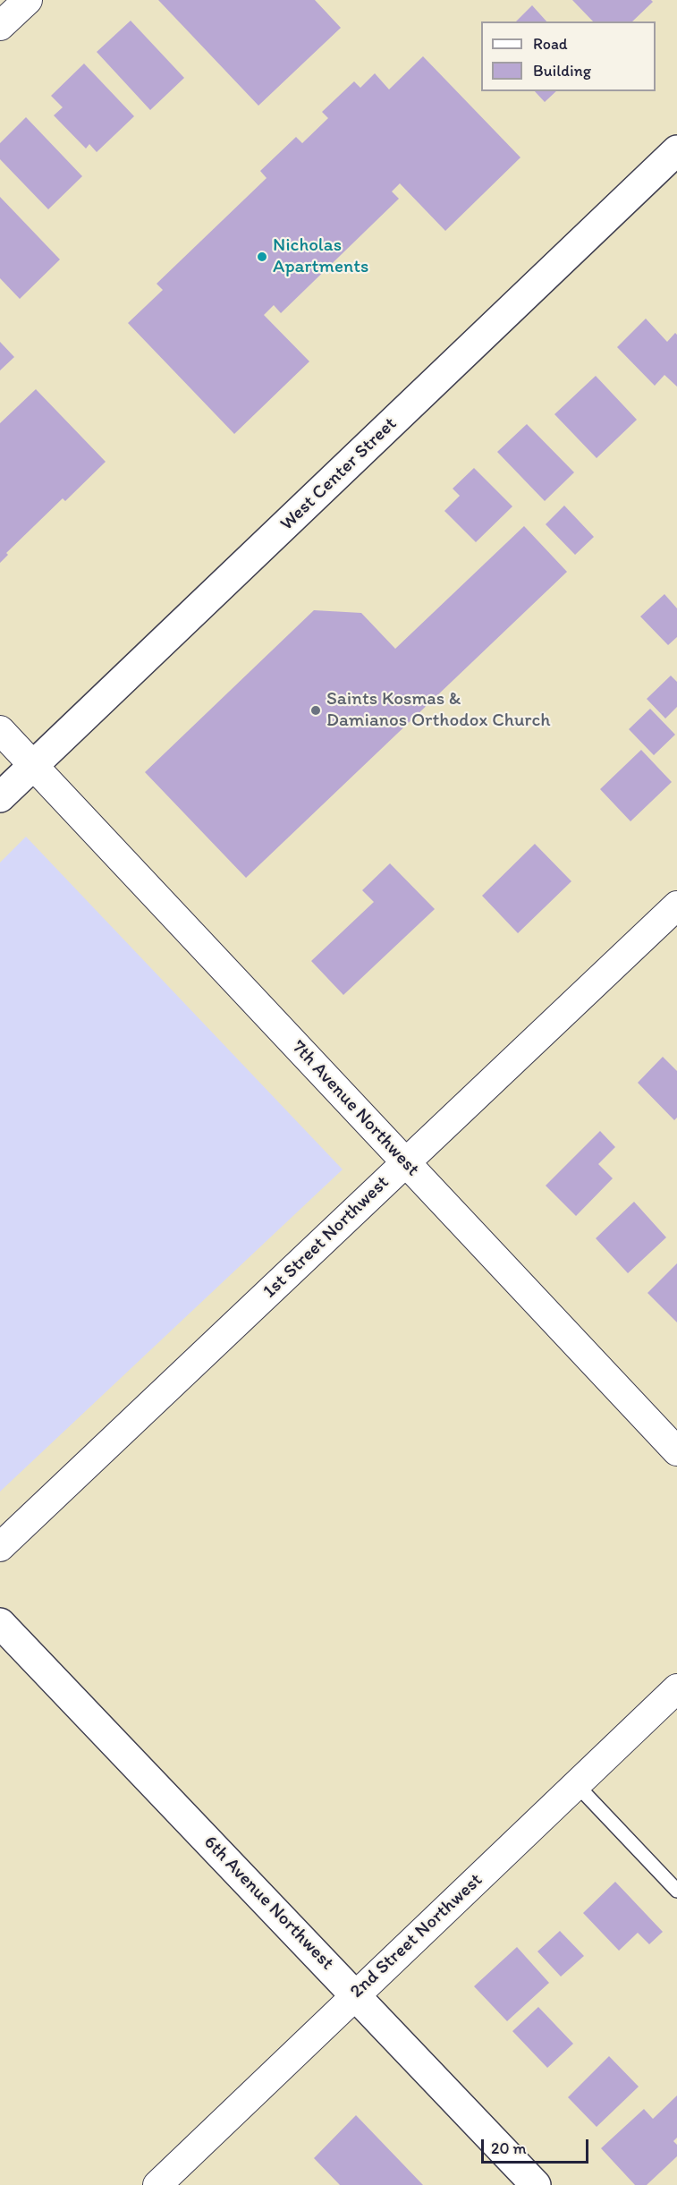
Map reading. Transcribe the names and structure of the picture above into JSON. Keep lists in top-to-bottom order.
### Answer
{
  "streets": {
    "street": [
      "West Center Street",
      "7th Avenue Northwest",
      "1st Street Northwest",
      "6th Avenue Northwest",
      "2nd Street Northwest"
    ]
  },
  "crossings": [
    ["West Center Street", "7th Avenue Northwest"],
    ["7th Avenue Northwest", "1st Street Northwest"],
    ["6th Avenue Northwest", "2nd Street Northwest"]
  ],
  "places": ["Nicholas Apartments", "Saints Kosmas & Damianos Orthodox Church"],
  "legend": ["Road", "Building"],
  "scale_bar": "20 m"
}
